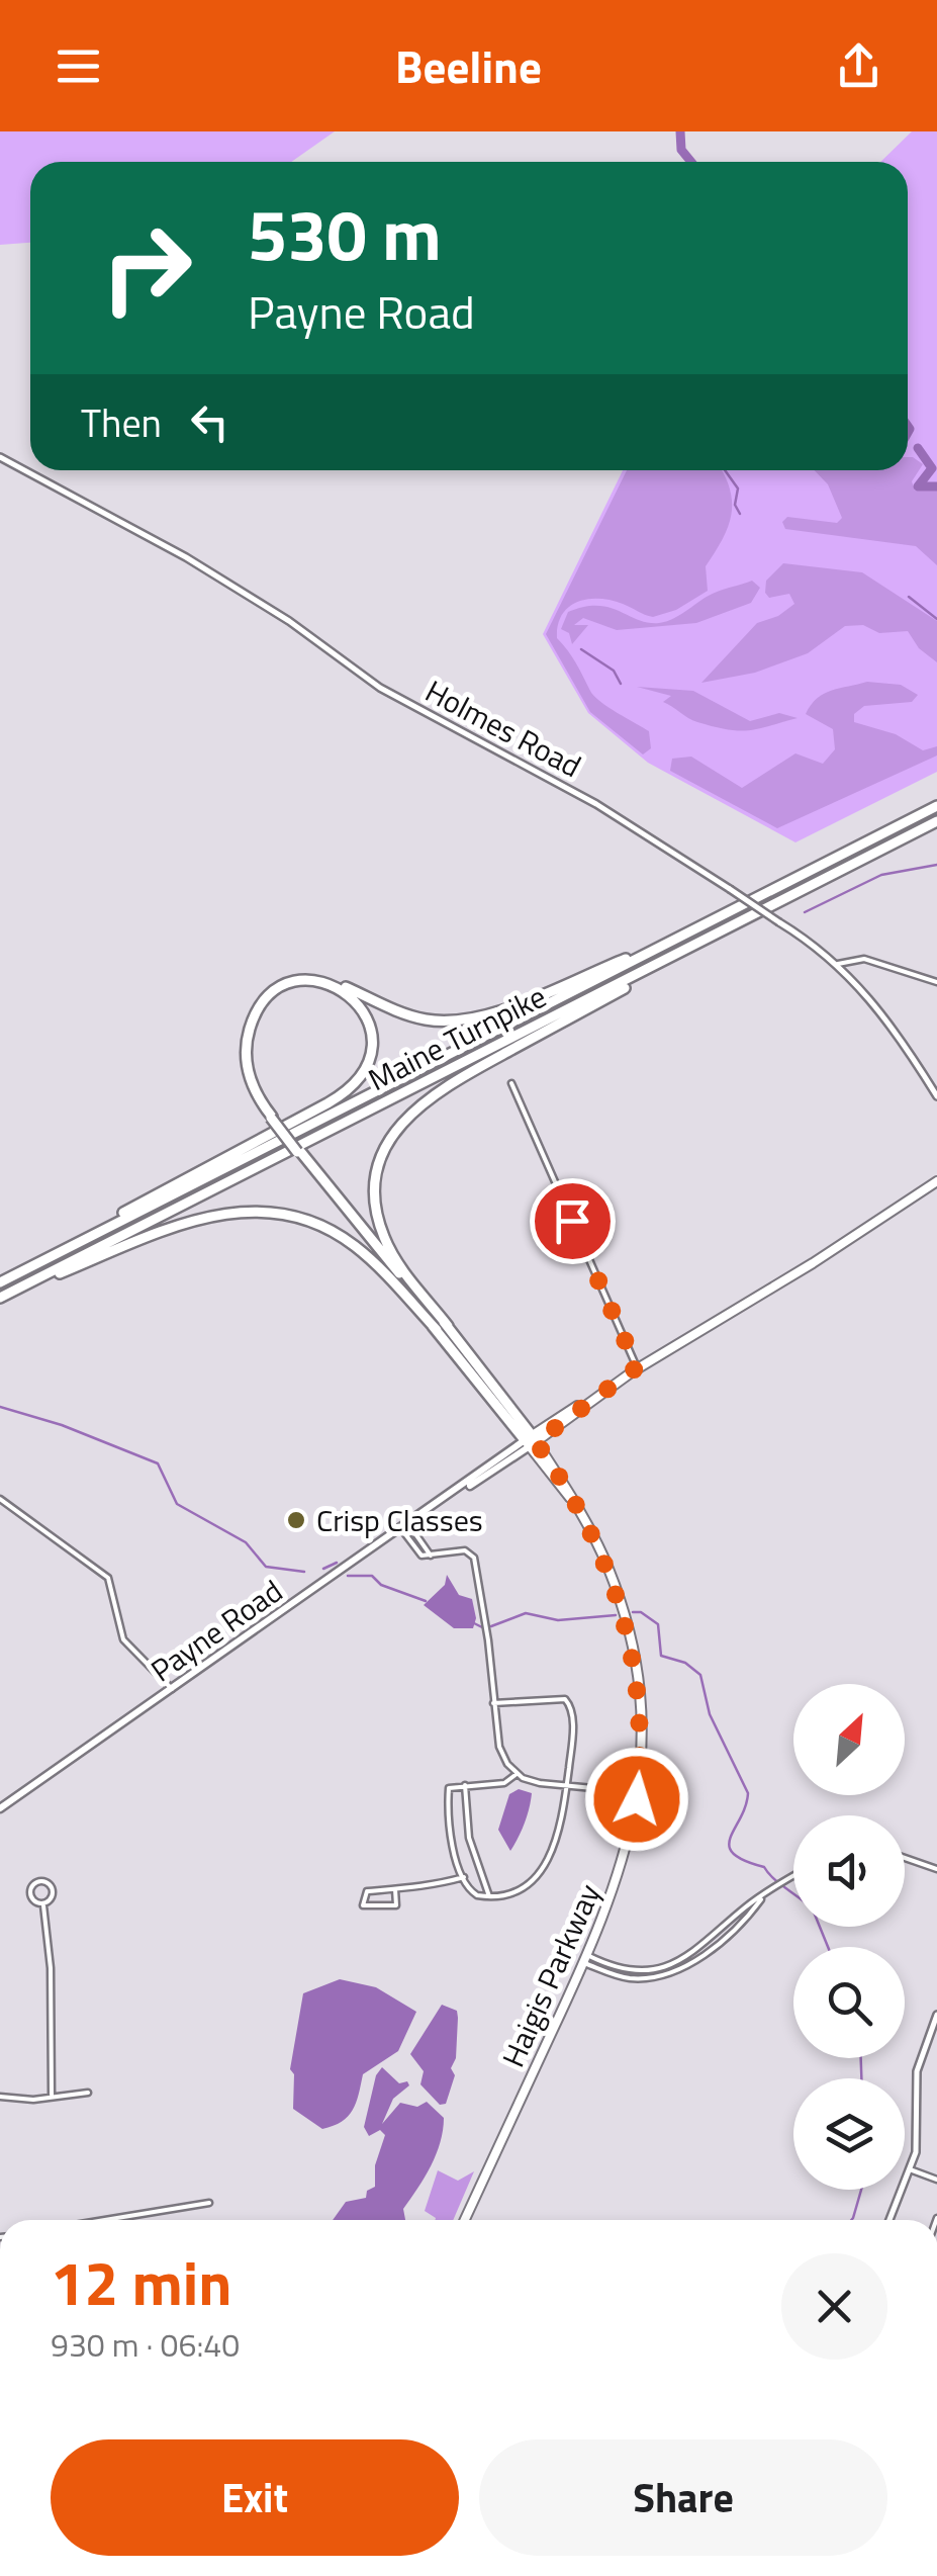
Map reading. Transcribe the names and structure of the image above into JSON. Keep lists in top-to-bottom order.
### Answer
{
  "streets": {
    "highway": ["Maine Turnpike"],
    "main road": ["Payne Road", "Haigis Parkway"],
    "street": ["Holmes Road"]
  },
  "crossings": [
    ["Payne Road", "Haigis Parkway"]
  ],
  "places": ["Crisp Classes"],
  "north": "top right",
  "page": {
    "header": "Beeline",
    "turn": ["530 m", "Payne Road"],
    "then": "Then",
    "heading": ["12 min", "930 m · 06:40"],
    "buttons": ["Exit", "Share"]
  }
}
